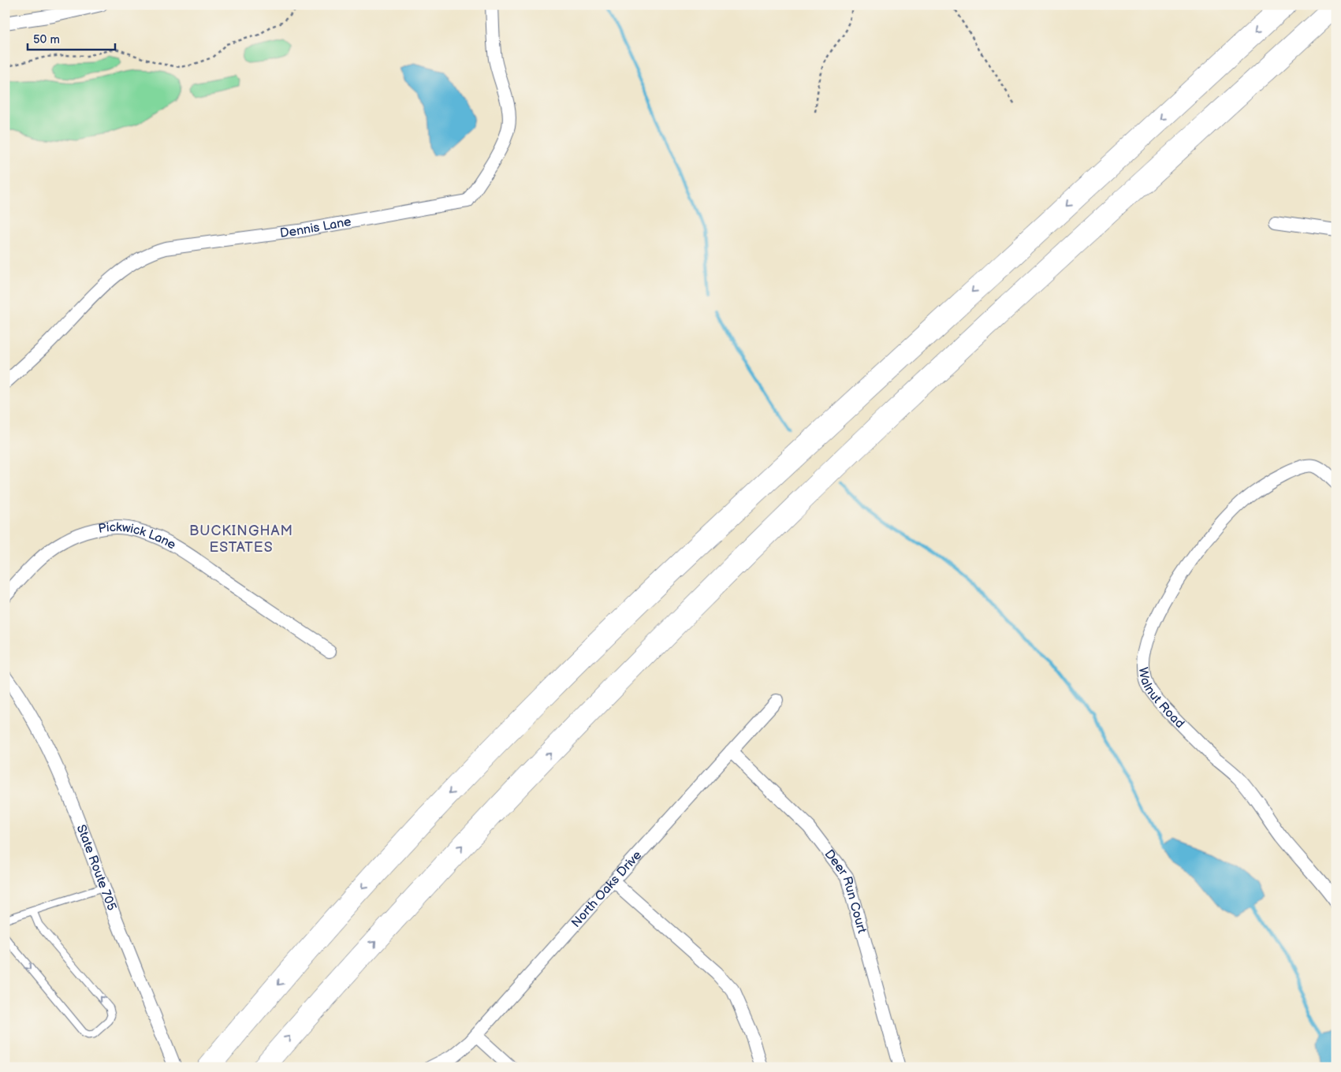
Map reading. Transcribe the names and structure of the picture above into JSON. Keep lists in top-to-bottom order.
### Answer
{
  "streets": {
    "street": [
      "Dennis Lane",
      "Pickwick Lane",
      "Walnut Road",
      "State Route 705",
      "North Oaks Drive",
      "Deer Run Court"
    ]
  },
  "crossings": [
    ["North Oaks Drive", "Deer Run Court"]
  ],
  "districts": ["BUCKINGHAM ESTATES"],
  "scale_bar": "50 m"
}
